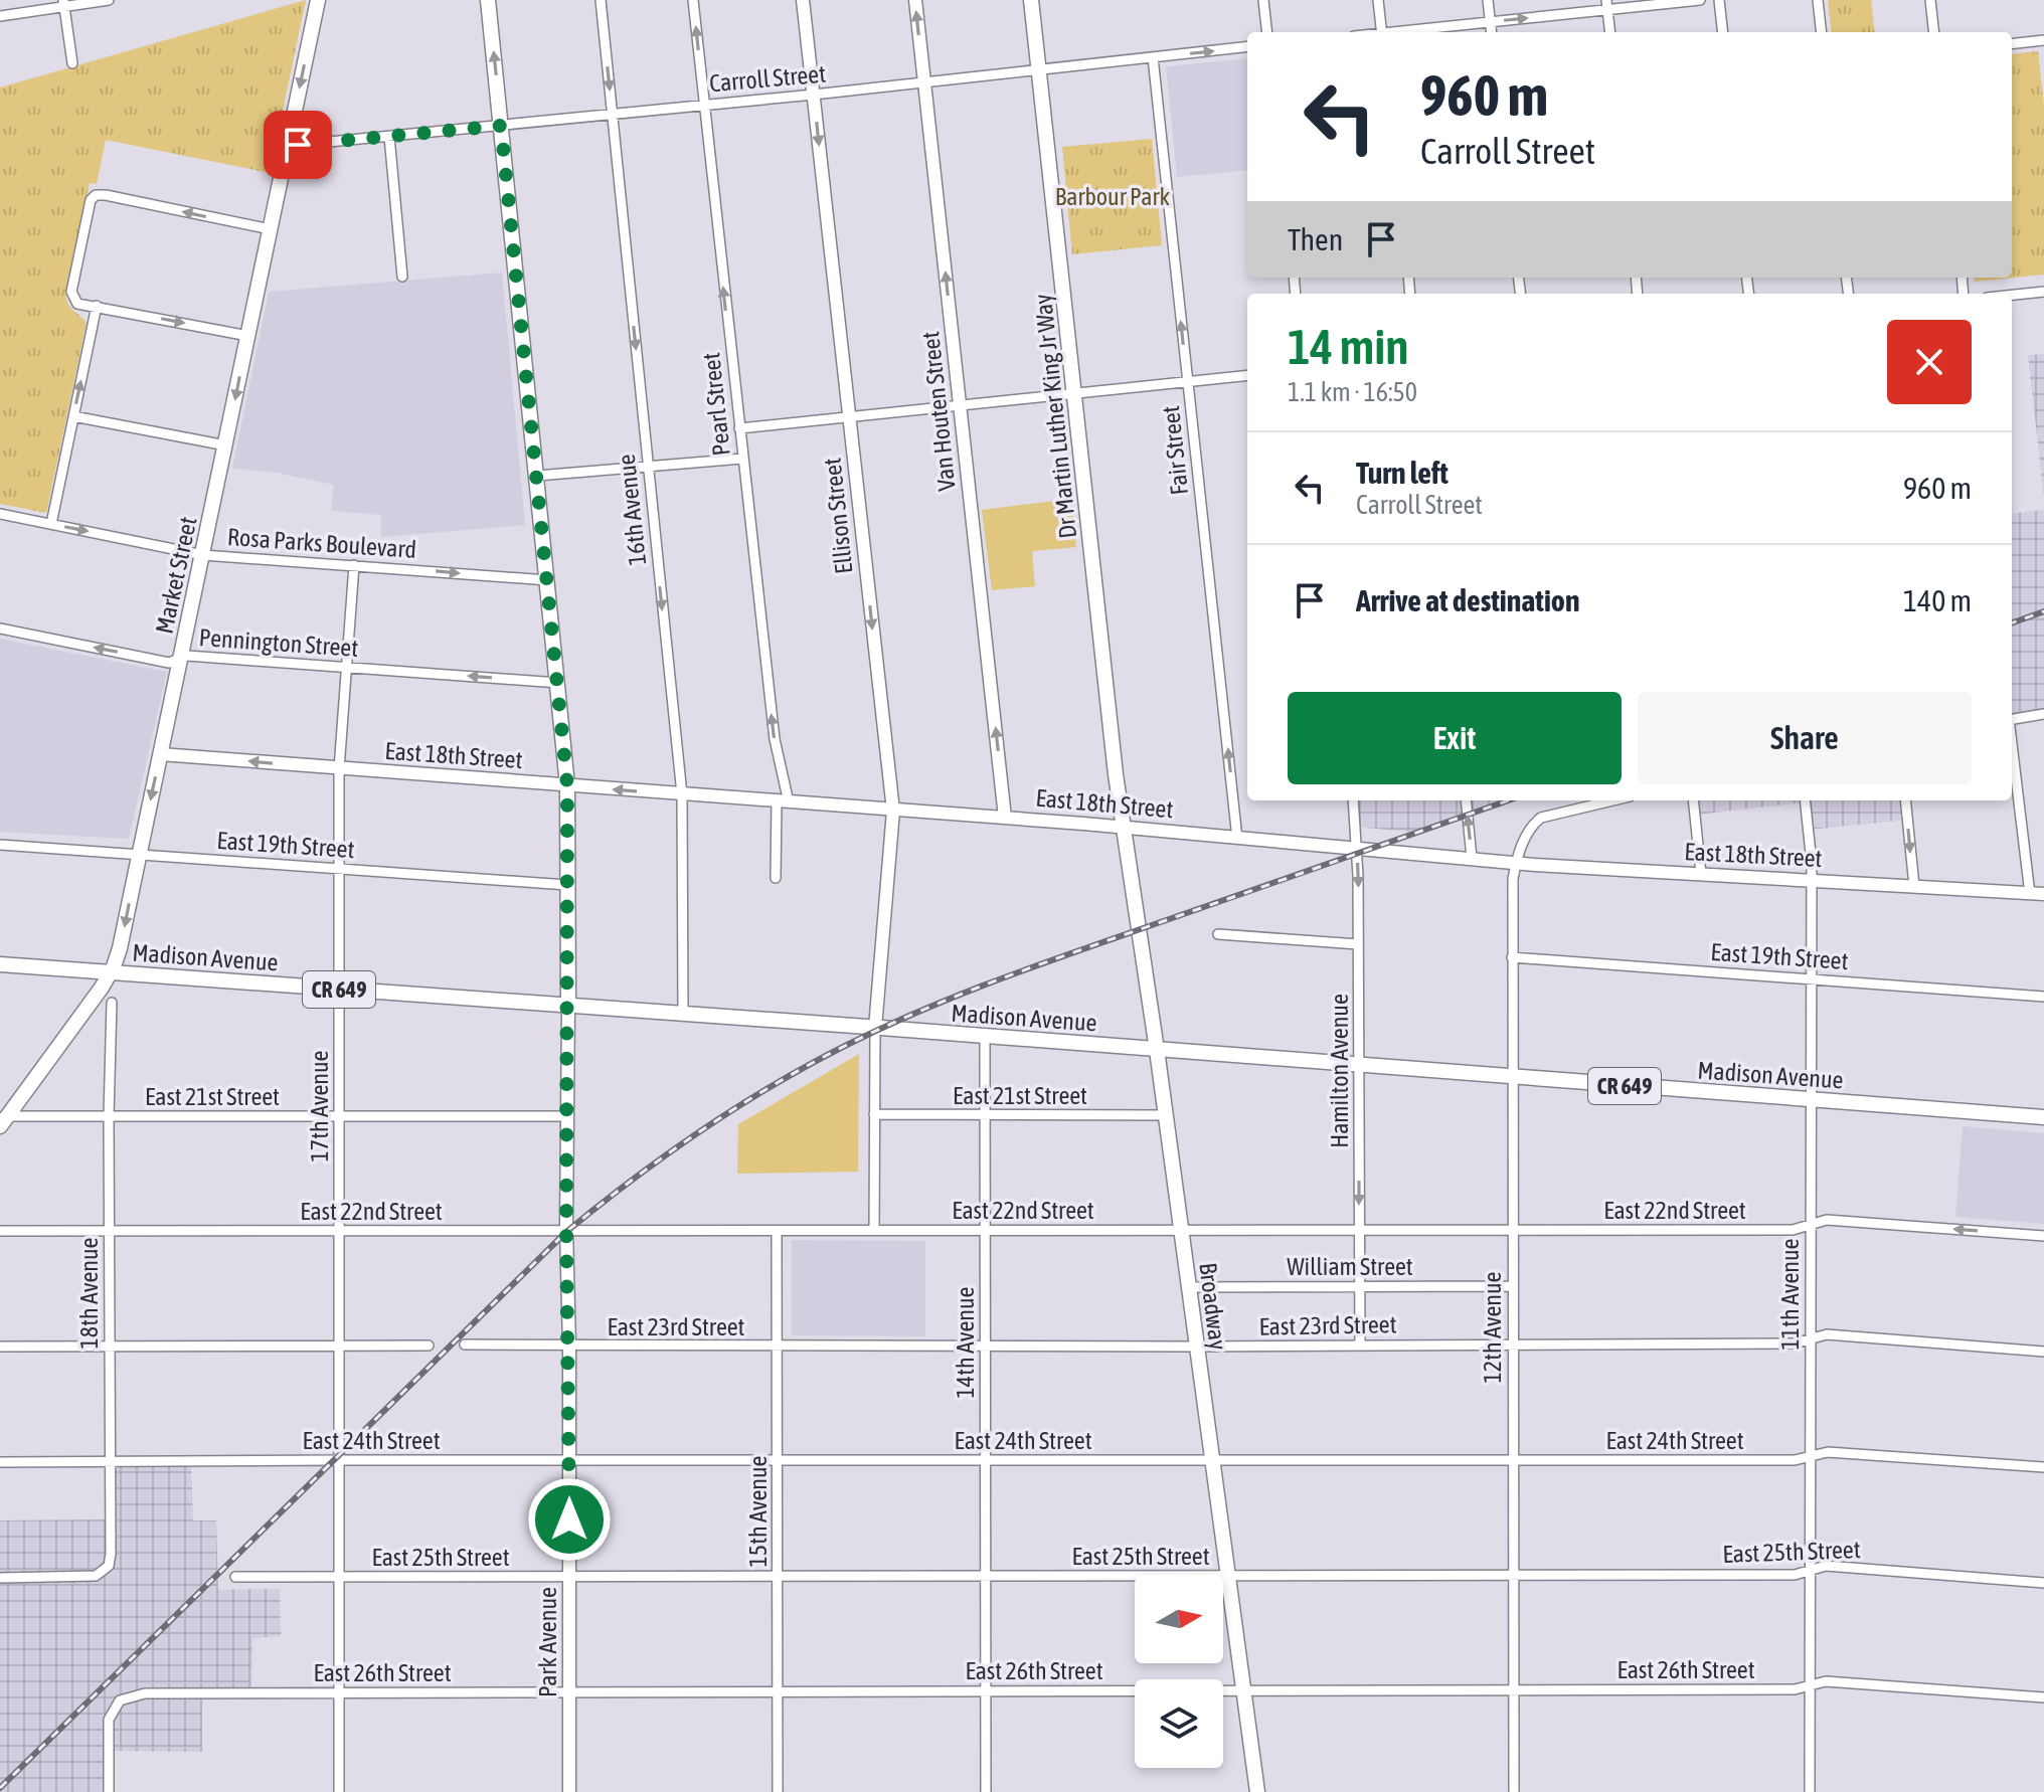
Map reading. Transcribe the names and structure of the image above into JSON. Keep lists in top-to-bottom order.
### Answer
{
  "streets": {
    "main road": [
      "Dr Martin Luther King Jr Way",
      "Market Street",
      "Madison Avenue",
      "CR 649",
      "Broadway",
      "Park Avenue"
    ],
    "street": [
      "Carroll Street",
      "Pearl Street",
      "Van Houten Street",
      "Fair Street",
      "16th Avenue",
      "Ellison Street",
      "Rosa Parks Boulevard",
      "Pennington Street",
      "East 18th Street",
      "East 19th Street",
      "Hamilton Avenue",
      "East 21st Street",
      "17th Avenue",
      "East 22nd Street",
      "William Street",
      "18th Avenue",
      "11th Avenue",
      "East 23rd Street",
      "12th Avenue",
      "14th Avenue",
      "East 24th Street",
      "15th Avenue",
      "East 25th Street",
      "East 26th Street"
    ]
  },
  "crossings": [
    ["Carroll Street", "Pearl Street"],
    ["Carroll Street", "Van Houten Street"],
    ["Carroll Street", "Dr Martin Luther King Jr Way"],
    ["Carroll Street", "Fair Street"],
    ["Carroll Street", "16th Avenue"],
    ["Carroll Street", "Ellison Street"],
    ["Carroll Street", "Market Street"],
    ["Carroll Street", "Park Avenue"],
    ["Pearl Street", "East 18th Street"],
    ["Van Houten Street", "East 18th Street"],
    ["Dr Martin Luther King Jr Way", "East 18th Street"],
    ["Dr Martin Luther King Jr Way", "Broadway"],
    ["Fair Street", "East 18th Street"],
    ["16th Avenue", "East 18th Street"],
    ["16th Avenue", "Madison Avenue"],
    ["Ellison Street", "East 18th Street"],
    ["Ellison Street", "Madison Avenue"],
    ["Rosa Parks Boulevard", "Market Street"],
    ["Rosa Parks Boulevard", "17th Avenue"],
    ["Rosa Parks Boulevard", "Park Avenue"],
    ["Market Street", "Pennington Street"],
    ["Market Street", "East 18th Street"],
    ["Market Street", "East 19th Street"],
    ["Market Street", "Madison Avenue"],
    ["Market Street", "East 21st Street"],
    ["Pennington Street", "17th Avenue"],
    ["Pennington Street", "Park Avenue"],
    ["East 18th Street", "Hamilton Avenue"],
    ["East 18th Street", "17th Avenue"],
    ["East 18th Street", "11th Avenue"],
    ["East 18th Street", "Broadway"],
    ["East 18th Street", "12th Avenue"],
    ["East 18th Street", "Park Avenue"],
    ["East 19th Street", "17th Avenue"],
    ["East 19th Street", "11th Avenue"],
    ["East 19th Street", "12th Avenue"],
    ["East 19th Street", "Park Avenue"],
    ["Madison Avenue", "Hamilton Avenue"],
    ["Madison Avenue", "17th Avenue"],
    ["Madison Avenue", "11th Avenue"],
    ["Madison Avenue", "Broadway"],
    ["Madison Avenue", "12th Avenue"],
    ["Madison Avenue", "14th Avenue"],
    ["Madison Avenue", "Park Avenue"],
    ["Hamilton Avenue", "East 22nd Street"],
    ["Hamilton Avenue", "William Street"],
    ["Hamilton Avenue", "East 23rd Street"],
    ["East 21st Street", "17th Avenue"],
    ["East 21st Street", "18th Avenue"],
    ["East 21st Street", "Broadway"],
    ["East 21st Street", "14th Avenue"],
    ["East 21st Street", "Park Avenue"],
    ["17th Avenue", "East 22nd Street"],
    ["17th Avenue", "East 24th Street"],
    ["17th Avenue", "East 25th Street"],
    ["17th Avenue", "East 26th Street"],
    ["East 22nd Street", "18th Avenue"],
    ["East 22nd Street", "11th Avenue"],
    ["East 22nd Street", "Broadway"],
    ["East 22nd Street", "12th Avenue"],
    ["East 22nd Street", "14th Avenue"],
    ["East 22nd Street", "15th Avenue"],
    ["East 22nd Street", "Park Avenue"],
    ["William Street", "Broadway"],
    ["William Street", "12th Avenue"],
    ["18th Avenue", "East 24th Street"],
    ["11th Avenue", "East 23rd Street"],
    ["11th Avenue", "East 24th Street"],
    ["11th Avenue", "East 25th Street"],
    ["11th Avenue", "East 26th Street"],
    ["Broadway", "East 23rd Street"],
    ["Broadway", "East 24th Street"],
    ["Broadway", "East 25th Street"],
    ["Broadway", "East 26th Street"],
    ["East 23rd Street", "12th Avenue"],
    ["East 23rd Street", "14th Avenue"],
    ["East 23rd Street", "15th Avenue"],
    ["East 23rd Street", "Park Avenue"],
    ["12th Avenue", "East 24th Street"],
    ["12th Avenue", "East 25th Street"],
    ["12th Avenue", "East 26th Street"],
    ["14th Avenue", "East 24th Street"],
    ["14th Avenue", "East 25th Street"],
    ["14th Avenue", "East 26th Street"],
    ["East 24th Street", "15th Avenue"],
    ["East 24th Street", "Park Avenue"],
    ["15th Avenue", "East 25th Street"],
    ["15th Avenue", "East 26th Street"],
    ["East 25th Street", "Park Avenue"],
    ["Park Avenue", "East 26th Street"]
  ],
  "one_way": [
    "Pearl Street",
    "Van Houten Street",
    "Fair Street",
    "16th Avenue",
    "Ellison Street",
    "Rosa Parks Boulevard",
    "Market Street",
    "Pennington Street",
    "Hamilton Avenue"
  ],
  "parks": ["Barbour Park"],
  "north": "right",
  "page": {
    "turn": ["960 m", "Carroll Street"],
    "then": "Then",
    "heading": ["14 min", "1.1 km · 16:50"],
    "list": [
      {
        "name": "Turn left",
        "note": "Carroll Street",
        "value": "960 m"
      },
      {
        "name": "Arrive at destination",
        "value": "140 m"
      }
    ],
    "buttons": ["Exit", "Share"]
  }
}
